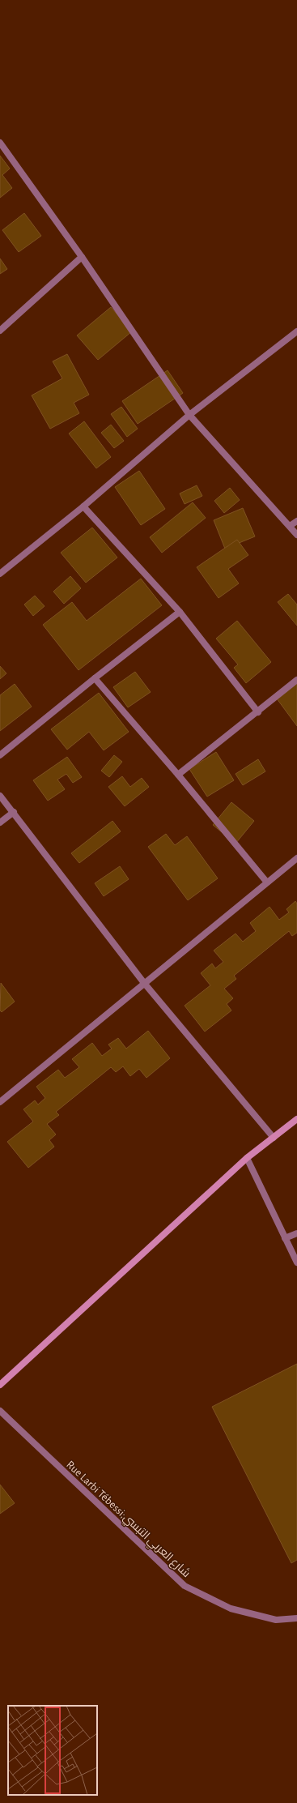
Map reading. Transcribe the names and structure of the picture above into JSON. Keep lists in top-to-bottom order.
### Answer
{
  "streets": {
    "street": ["Rue Larbi Tébessi;شارع العربي التبسي"]
  }
}
